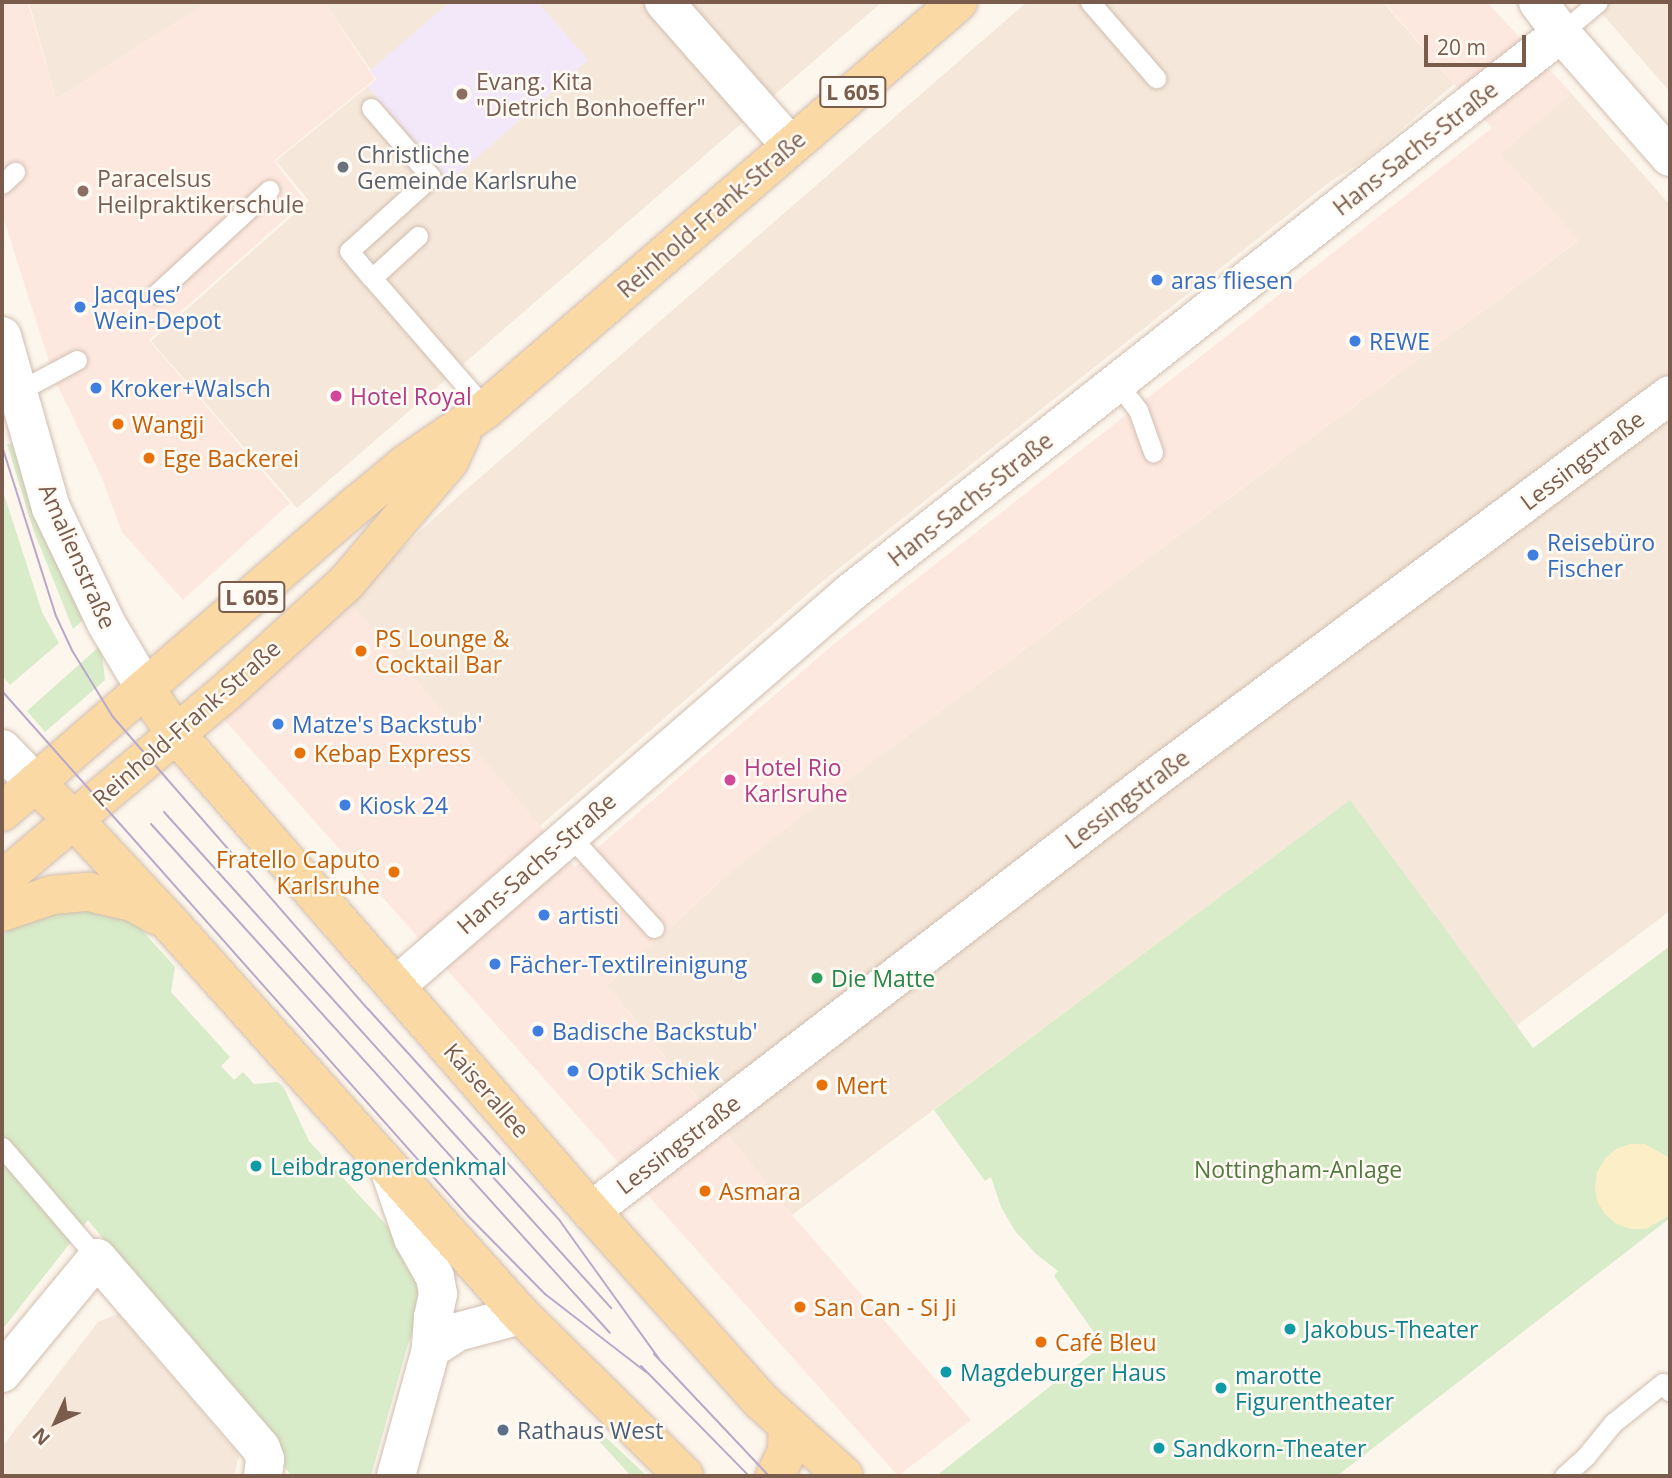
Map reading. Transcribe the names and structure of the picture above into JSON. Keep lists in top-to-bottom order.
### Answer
{
  "streets": {
    "main road": ["L 605", "Reinhold-Frank-Straße", "Kaiserallee"],
    "street": ["Hans-Sachs-Straße", "Lessingstraße", "Amalienstraße"]
  },
  "crossings": [
    ["Hans-Sachs-Straße", "Kaiserallee"],
    ["Reinhold-Frank-Straße", "Amalienstraße"],
    ["Reinhold-Frank-Straße", "Kaiserallee"],
    ["Lessingstraße", "Kaiserallee"],
    ["Amalienstraße", "Kaiserallee"]
  ],
  "parks": ["Nottingham-Anlage"],
  "places": [
    "Evang. Kita \"Dietrich Bonhoeffer\"",
    "Christliche Gemeinde Karlsruhe",
    "Paracelsus Heilpraktikerschule",
    "aras fliesen",
    "Jacques’ Wein-Depot",
    "REWE",
    "Kroker+Walsch",
    "Hotel Royal",
    "Wangji",
    "Ege Backerei",
    "Reisebüro Fischer",
    "PS Lounge & Cocktail Bar",
    "Matze's Backstub'",
    "Kebap Express",
    "Hotel Rio Karlsruhe",
    "Kiosk 24",
    "Fratello Caputo Karlsruhe",
    "artisti",
    "Fächer-Textilreinigung",
    "Die Matte",
    "Badische Backstub'",
    "Optik Schiek",
    "Mert",
    "Leibdragonerdenkmal",
    "Asmara",
    "San Can - Si Ji",
    "Jakobus-Theater",
    "Café Bleu",
    "Magdeburger Haus",
    "marotte Figurentheater",
    "Rathaus West",
    "Sandkorn-Theater"
  ],
  "scale_bar": "20 m",
  "north": "bottom left"
}
